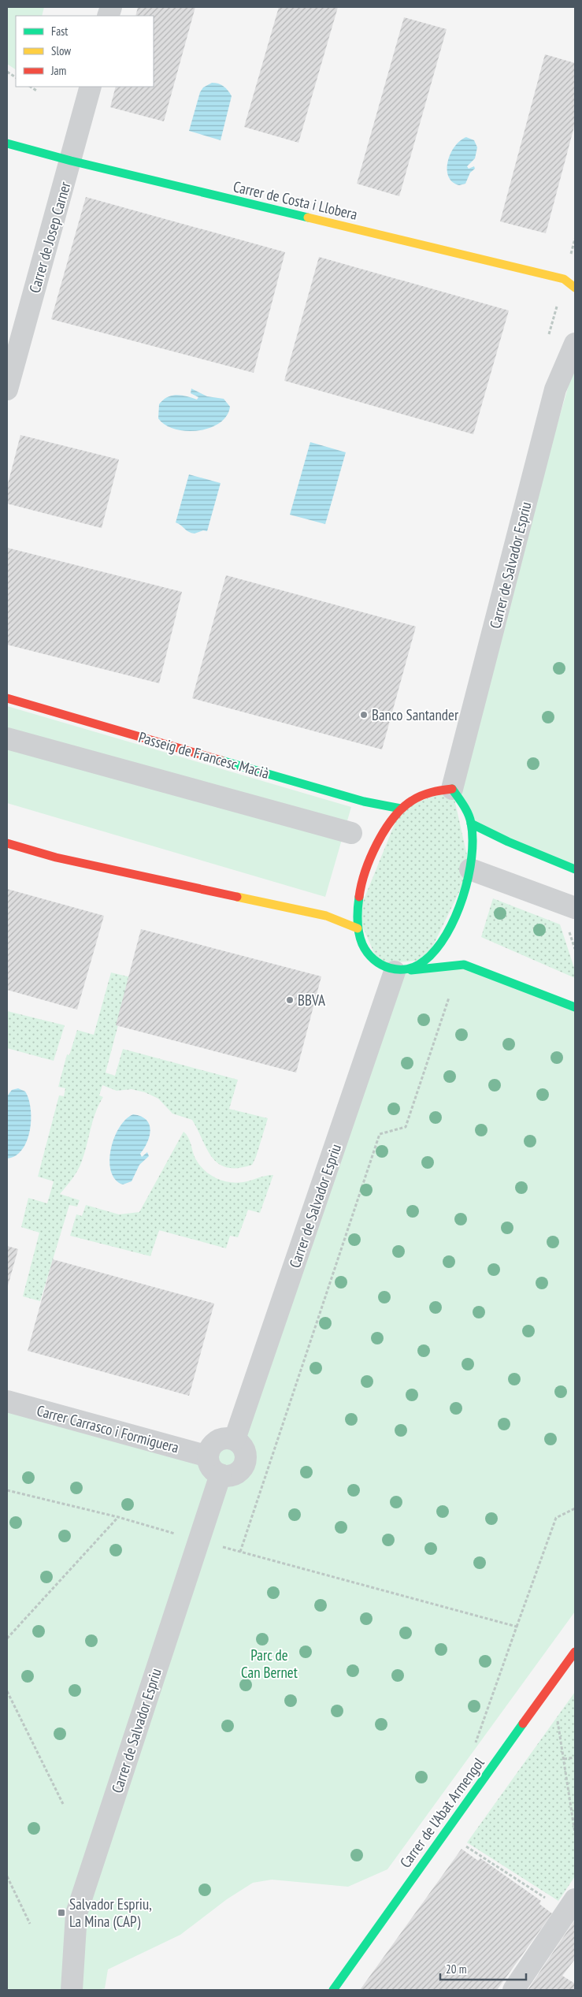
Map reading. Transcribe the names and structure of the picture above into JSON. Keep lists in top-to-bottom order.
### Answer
{
  "streets": {
    "street": [
      "Carrer de Costa i Llobera",
      "Carrer de Josep Carner",
      "Carrer de Salvador Espriu",
      "Passeig de Francesc Macià",
      "Carrer Carrasco i Formiguera",
      "Carrer de l'Abat Armengol"
    ]
  },
  "crossings": [
    ["Carrer de Costa i Llobera", "Carrer de Josep Carner"],
    ["Carrer de Salvador Espriu", "Carrer Carrasco i Formiguera"]
  ],
  "parks": ["Parc de Can Bernet"],
  "places": {
    "other": ["Banco Santander", "BBVA"],
    "transit": ["Salvador Espriu, La Mina (CAP)"]
  },
  "legend": ["Fast", "Slow", "Jam"],
  "scale_bar": "20 m"
}
